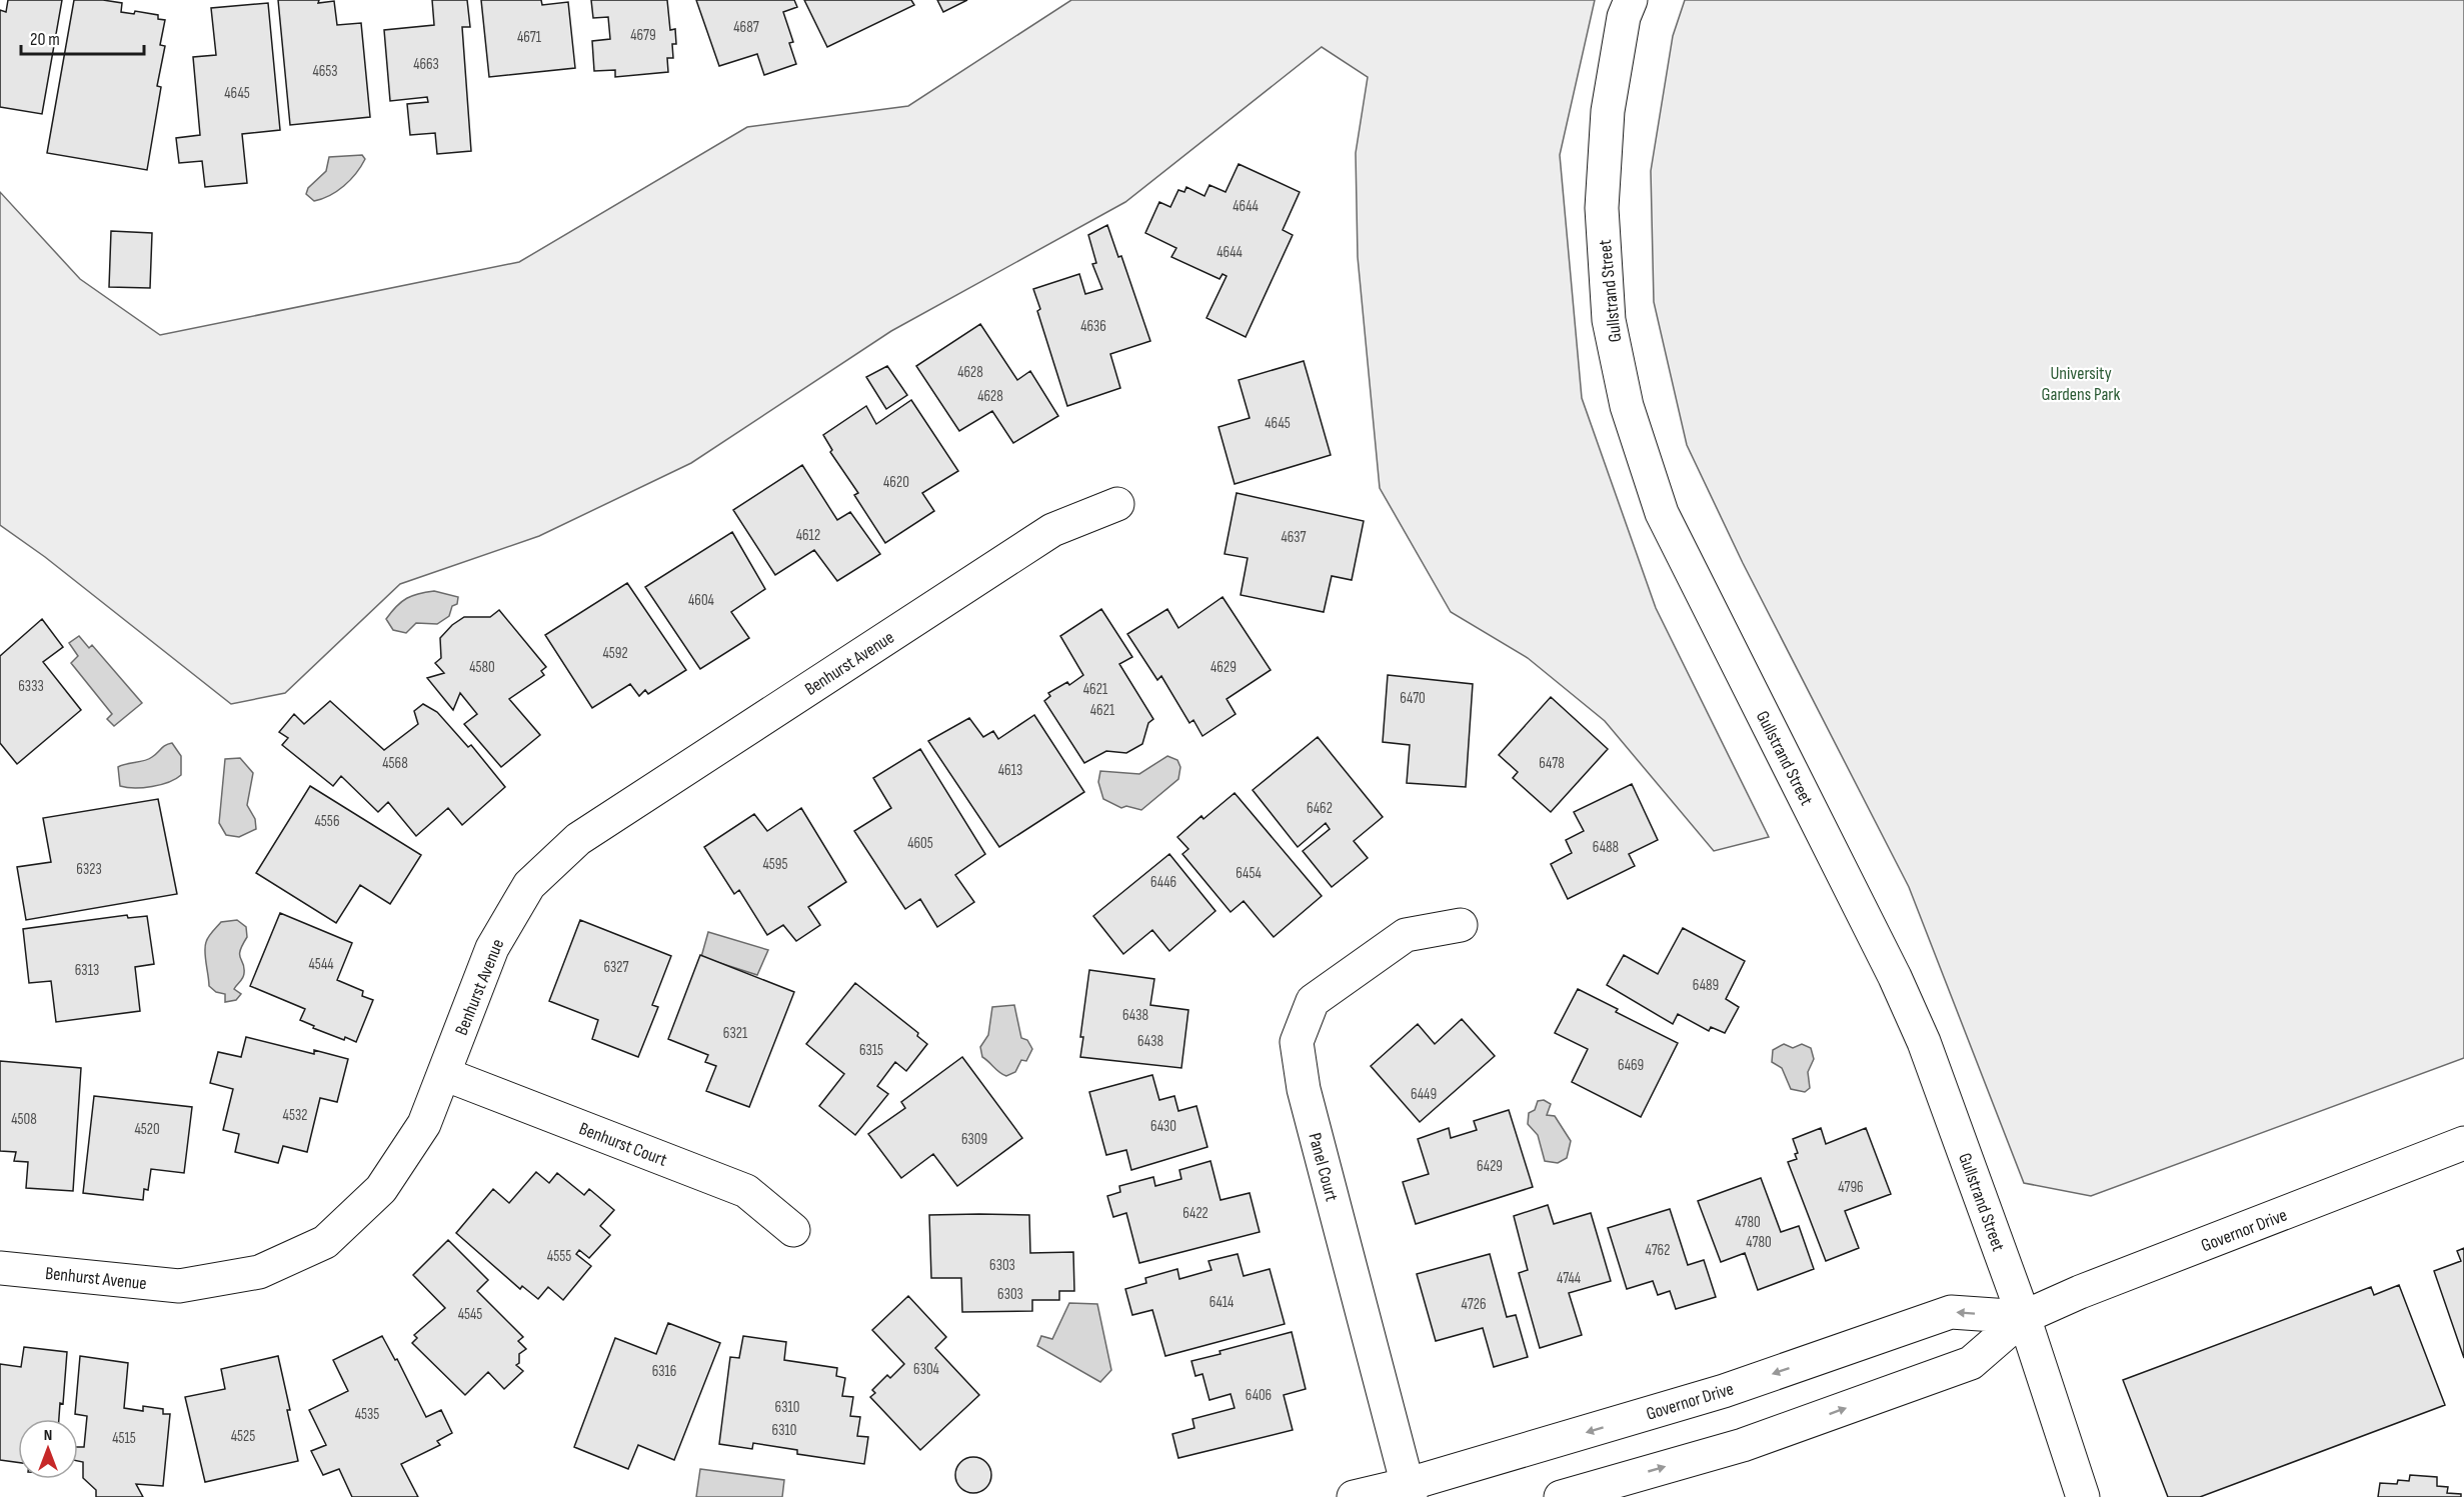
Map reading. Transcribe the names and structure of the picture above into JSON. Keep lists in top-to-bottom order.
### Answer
{
  "streets": {
    "street": [
      "Gullstrand Street",
      "Benhurst Avenue",
      "Benhurst Court",
      "Panel Court",
      "Governor Drive"
    ]
  },
  "crossings": [
    ["Gullstrand Street", "Governor Drive"],
    ["Benhurst Avenue", "Benhurst Court"],
    ["Panel Court", "Governor Drive"]
  ],
  "parks": ["University Gardens Park"],
  "house_numbers": [
    "4687",
    "4679",
    "4671",
    "4663",
    "4653",
    "4645",
    "4644",
    "4644",
    "4636",
    "4628",
    "4628",
    "4645",
    "4620",
    "4612",
    "4637",
    "4604",
    "4592",
    "4580",
    "4629",
    "6333",
    "4621",
    "6470",
    "4621",
    "4568",
    "6478",
    "4613",
    "6462",
    "4556",
    "4605",
    "6488",
    "4595",
    "6323",
    "6454",
    "6446",
    "4544",
    "6327",
    "6313",
    "6489",
    "6438",
    "6321",
    "6438",
    "6315",
    "6469",
    "6449",
    "4532",
    "4508",
    "6430",
    "4520",
    "6309",
    "6429",
    "4796",
    "6422",
    "4780",
    "4780",
    "4762",
    "4555",
    "6303",
    "4744",
    "6303",
    "6414",
    "4726",
    "4545",
    "6304",
    "6316",
    "6406",
    "6310",
    "4535",
    "6310",
    "4525",
    "4515"
  ],
  "scale_bar": "20 m",
  "north": "top"
}
